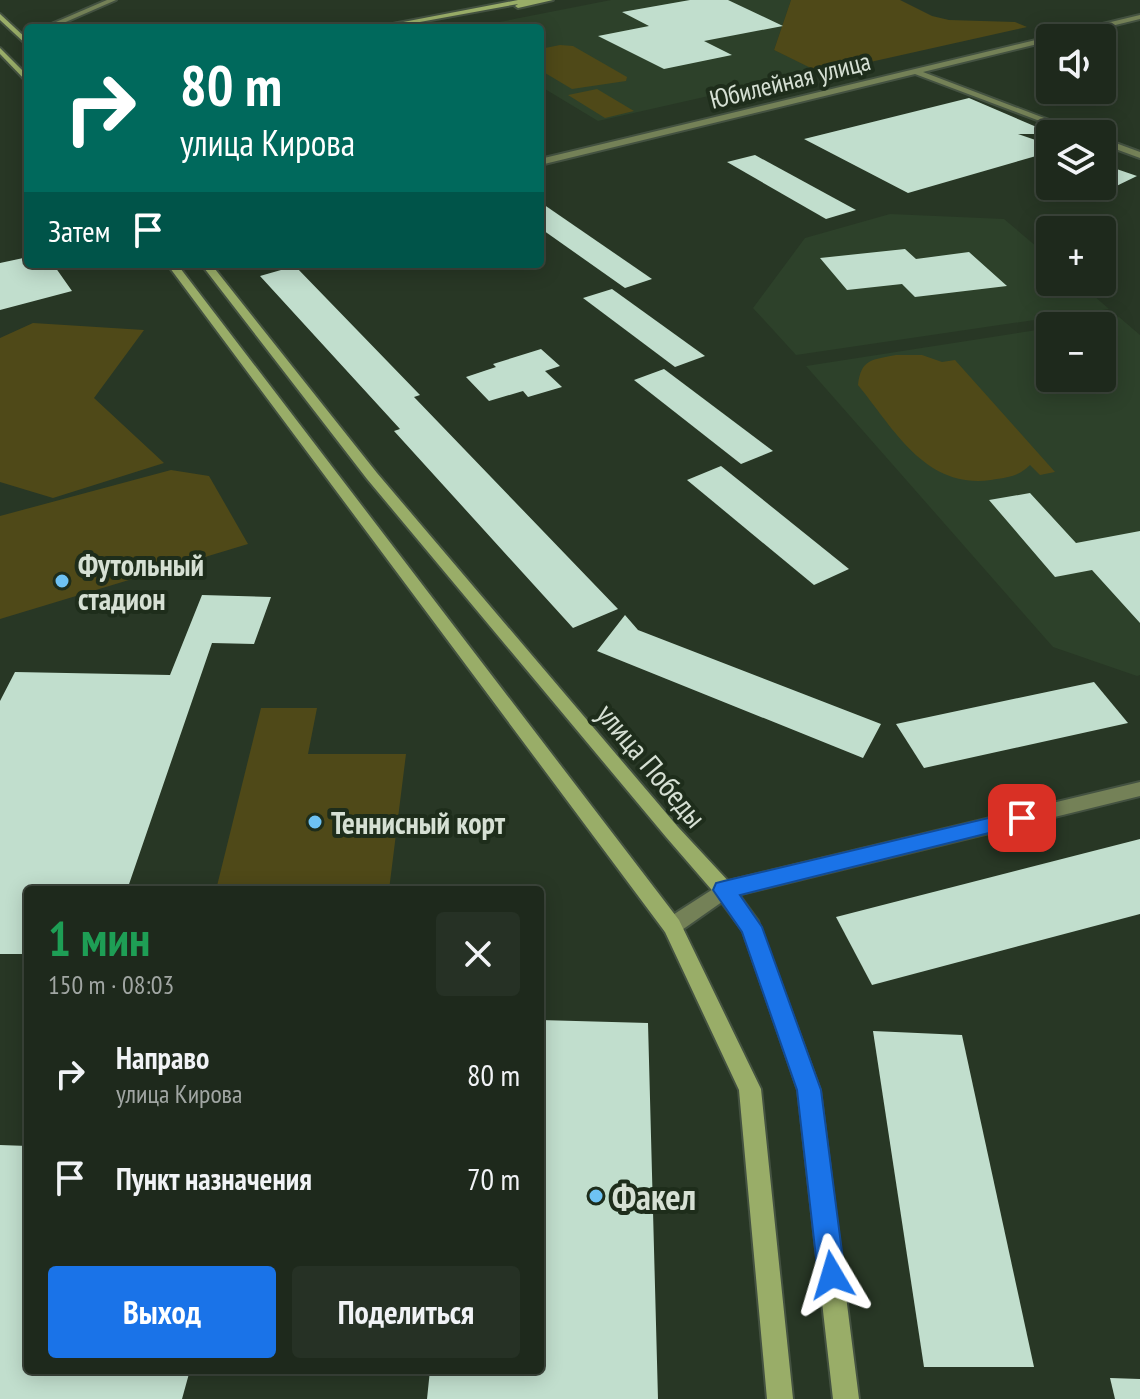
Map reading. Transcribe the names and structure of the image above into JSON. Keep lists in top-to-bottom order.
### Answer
{
  "streets": {
    "street": ["Юбилейная улица", "улица Победы"]
  },
  "places": ["Футольный стадион", "Теннисный корт", "Факел"],
  "page": {
    "map_buttons": ["+", "−"],
    "turn": ["80 m", "улица Кирова"],
    "then": "Затем",
    "heading": ["1 мин", "150 m · 08:03"],
    "list": [
      {
        "name": "Направо",
        "note": "улица Кирова",
        "value": "80 m"
      },
      {
        "name": "Пункт назначения",
        "value": "70 m"
      }
    ],
    "buttons": ["Выход", "Поделиться"]
  }
}
